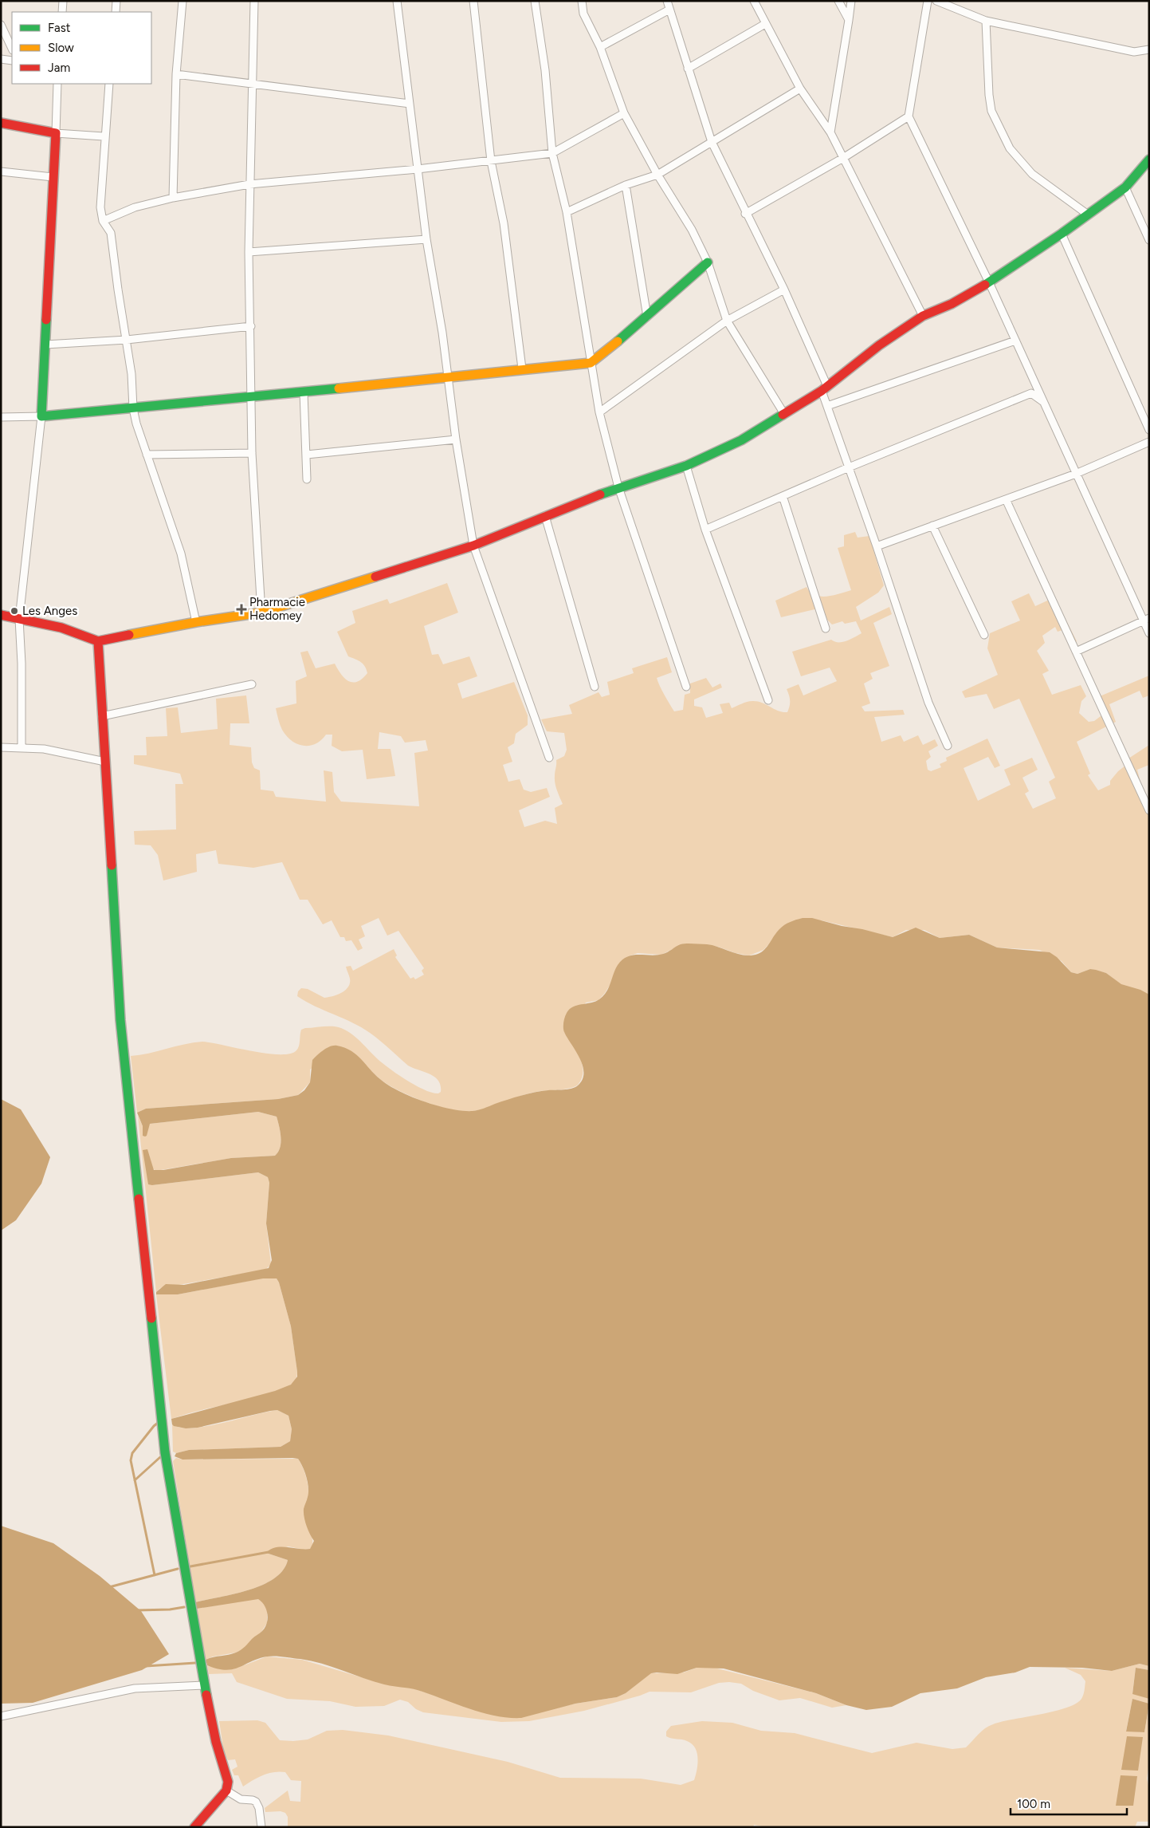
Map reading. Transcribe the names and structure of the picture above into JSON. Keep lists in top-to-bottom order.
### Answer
{
  "places": {
    "health": ["Pharmacie Hedomey"],
    "other": ["Les Anges"]
  },
  "legend": ["Fast", "Slow", "Jam"],
  "scale_bar": "100 m"
}
